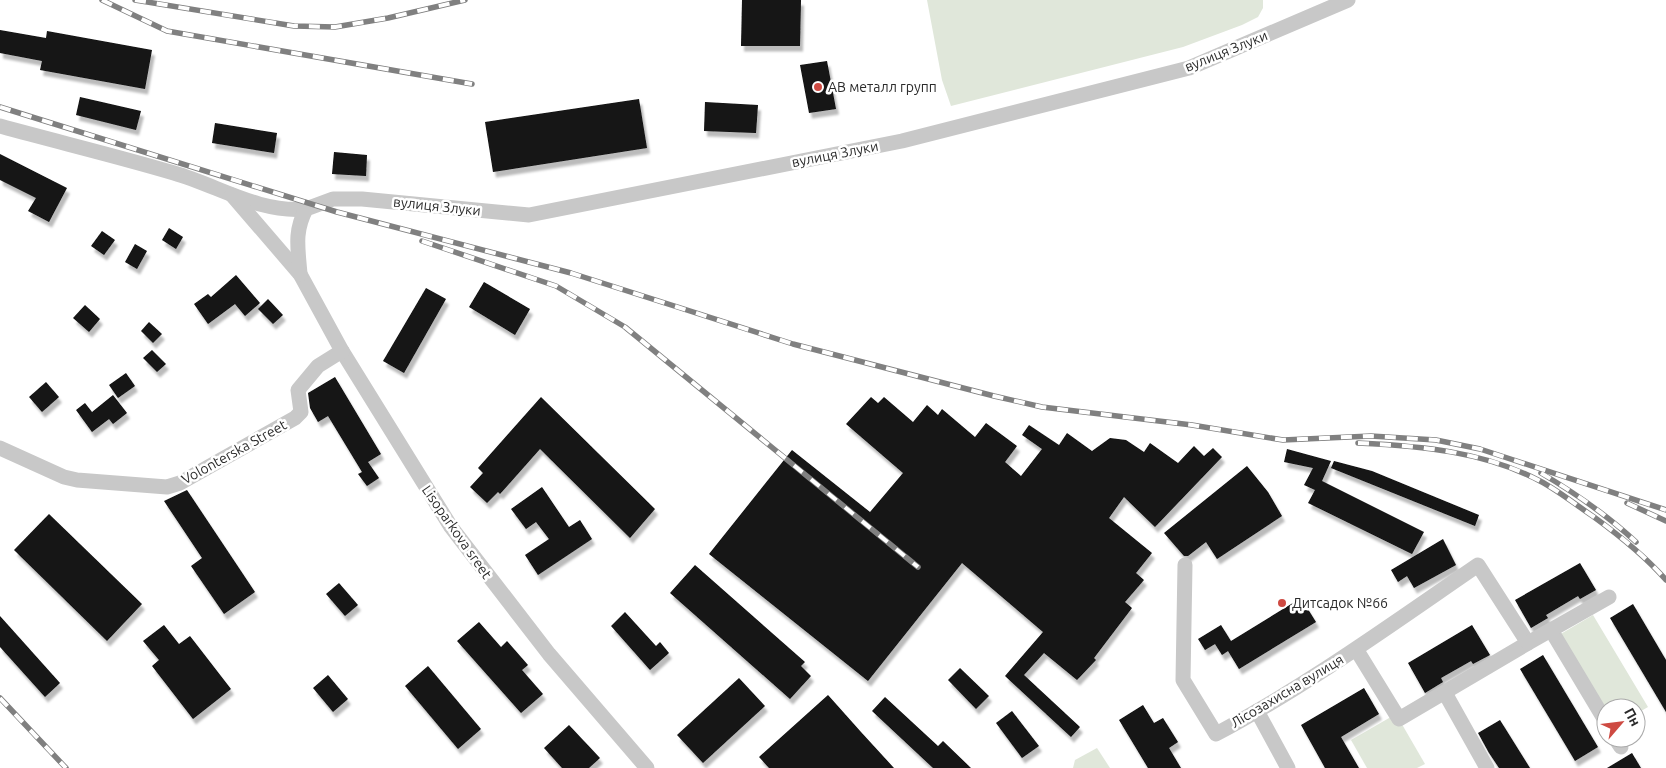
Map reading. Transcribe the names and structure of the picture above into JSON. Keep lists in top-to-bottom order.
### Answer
{
  "streets": {
    "street": [
      "вулиця Злуки",
      "Volonterska Street",
      "Lisoparkova sreet",
      "Лісозахисна вулиця"
    ]
  },
  "crossings": [
    ["вулиця Злуки", "Lisoparkova sreet"],
    ["Volonterska Street", "Lisoparkova sreet"]
  ],
  "places": ["АВ металл групп", "Дитсадок №66"],
  "north": "top right"
}
